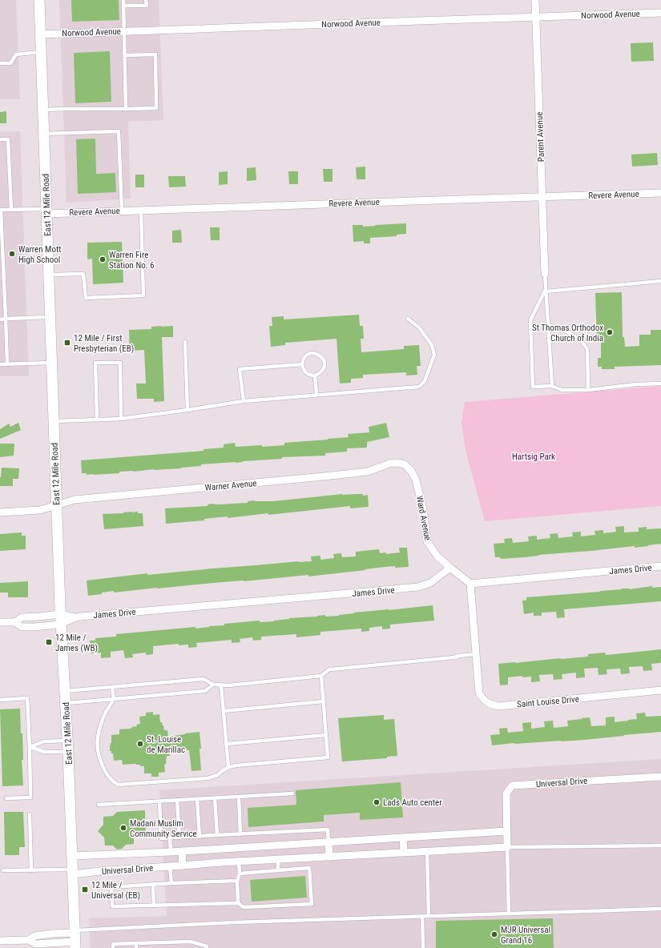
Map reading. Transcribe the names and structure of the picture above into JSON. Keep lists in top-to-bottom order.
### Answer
{
  "streets": {
    "main road": ["East 12 Mile Road"],
    "street": [
      "Norwood Avenue",
      "Parent Avenue",
      "Revere Avenue",
      "Warner Avenue",
      "Ward Avenue",
      "James Drive",
      "Saint Louise Drive",
      "Universal Drive"
    ]
  },
  "crossings": [
    ["Norwood Avenue", "Parent Avenue"],
    ["Norwood Avenue", "East 12 Mile Road"],
    ["Parent Avenue", "Revere Avenue"],
    ["Revere Avenue", "East 12 Mile Road"],
    ["East 12 Mile Road", "Warner Avenue"],
    ["East 12 Mile Road", "James Drive"],
    ["East 12 Mile Road", "Universal Drive"],
    ["Warner Avenue", "Ward Avenue"],
    ["Ward Avenue", "James Drive"]
  ],
  "parks": ["Hartsig Park"],
  "places": {
    "other": [
      "Warren Mott High School",
      "Warren Fire Station No. 6",
      "St Thomas Orthodox Church of India",
      "St. Louise de Marillac",
      "Lads Auto center",
      "Madani Muslim Community Service",
      "MJR Universal Grand 16"
    ],
    "transit": ["12 Mile / First Presbyterian (EB)", "12 Mile / James (WB)", "12 Mile / Universal (EB)"]
  }
}
